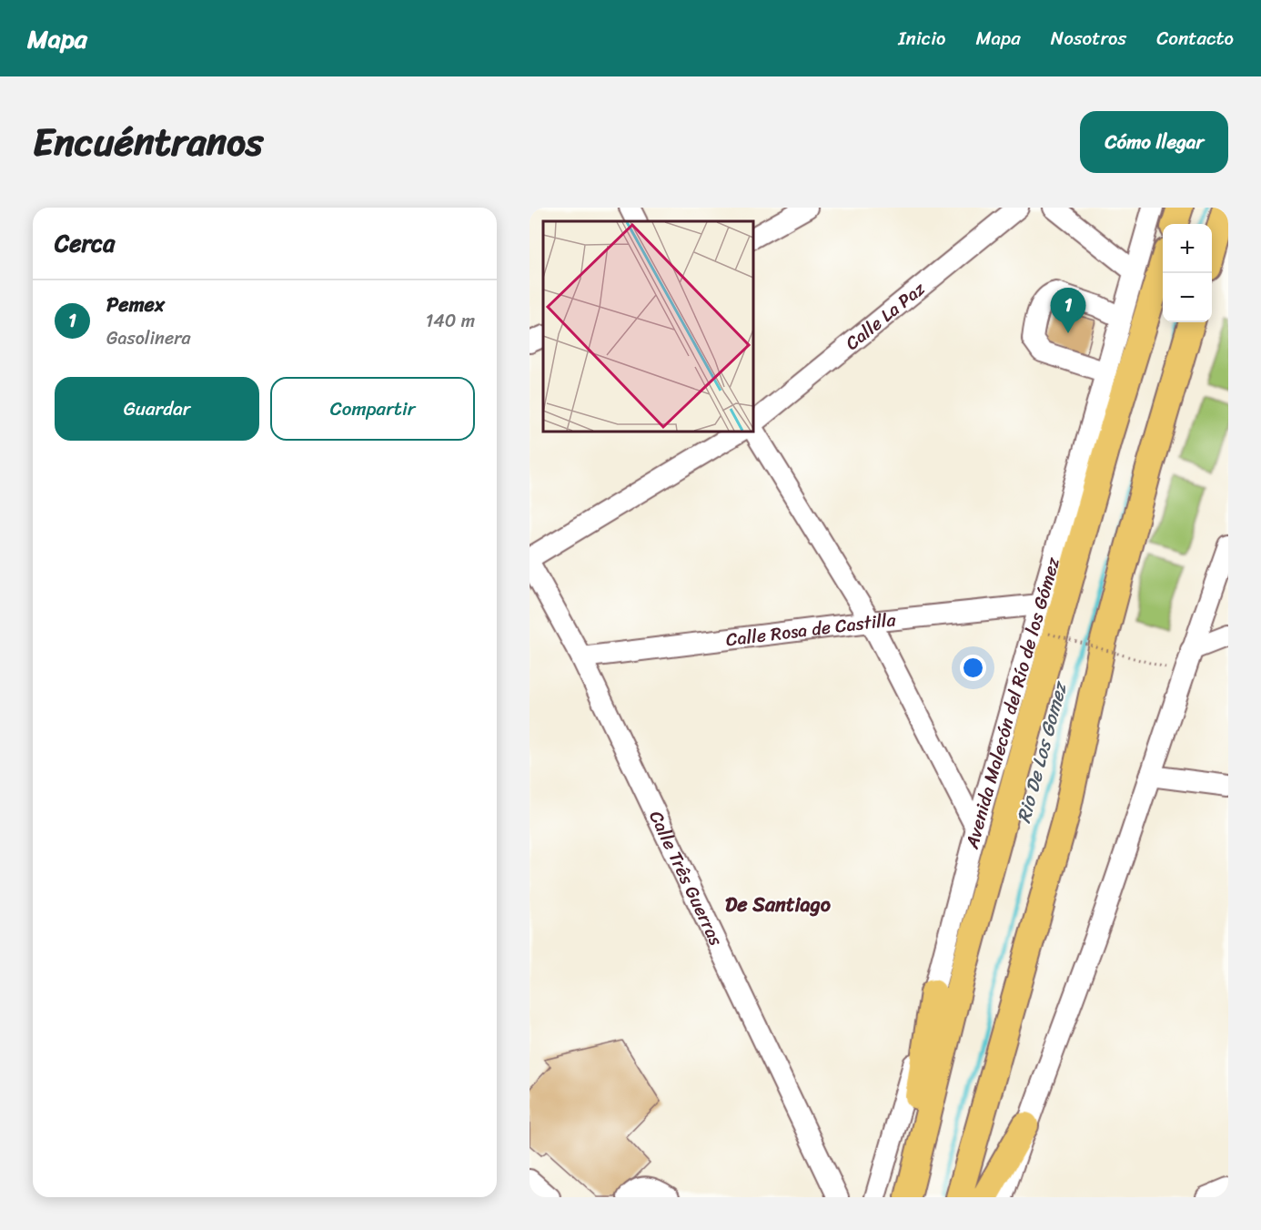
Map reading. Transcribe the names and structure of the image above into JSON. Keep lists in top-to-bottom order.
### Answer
{
  "streets": {
    "main road": ["Avenida Malecón del Río de los Gómez"],
    "street": ["Calle La Paz", "Calle Rosa de Castilla", "Calle Três Guerras"]
  },
  "crossings": [
    ["Calle Rosa de Castilla", "Avenida Malecón del Río de los Gómez"],
    ["Calle Rosa de Castilla", "Calle Três Guerras"]
  ],
  "districts": ["De Santiago"],
  "water": ["Rio De Los Gomez"],
  "page": {
    "header": "Mapa",
    "nav": [
      "Inicio",
      "Mapa",
      "Nosotros",
      "Contacto"
    ],
    "title": "Encuéntranos",
    "buttons": [
      "Cómo llegar",
      ["Guardar", "Compartir"]
    ],
    "heading": "Cerca",
    "map_buttons": ["+", "−"],
    "list": [
      {
        "mark": "1",
        "name": "Pemex",
        "note": "Gasolinera",
        "value": "140 m"
      }
    ],
    "pins": "1"
  }
}
